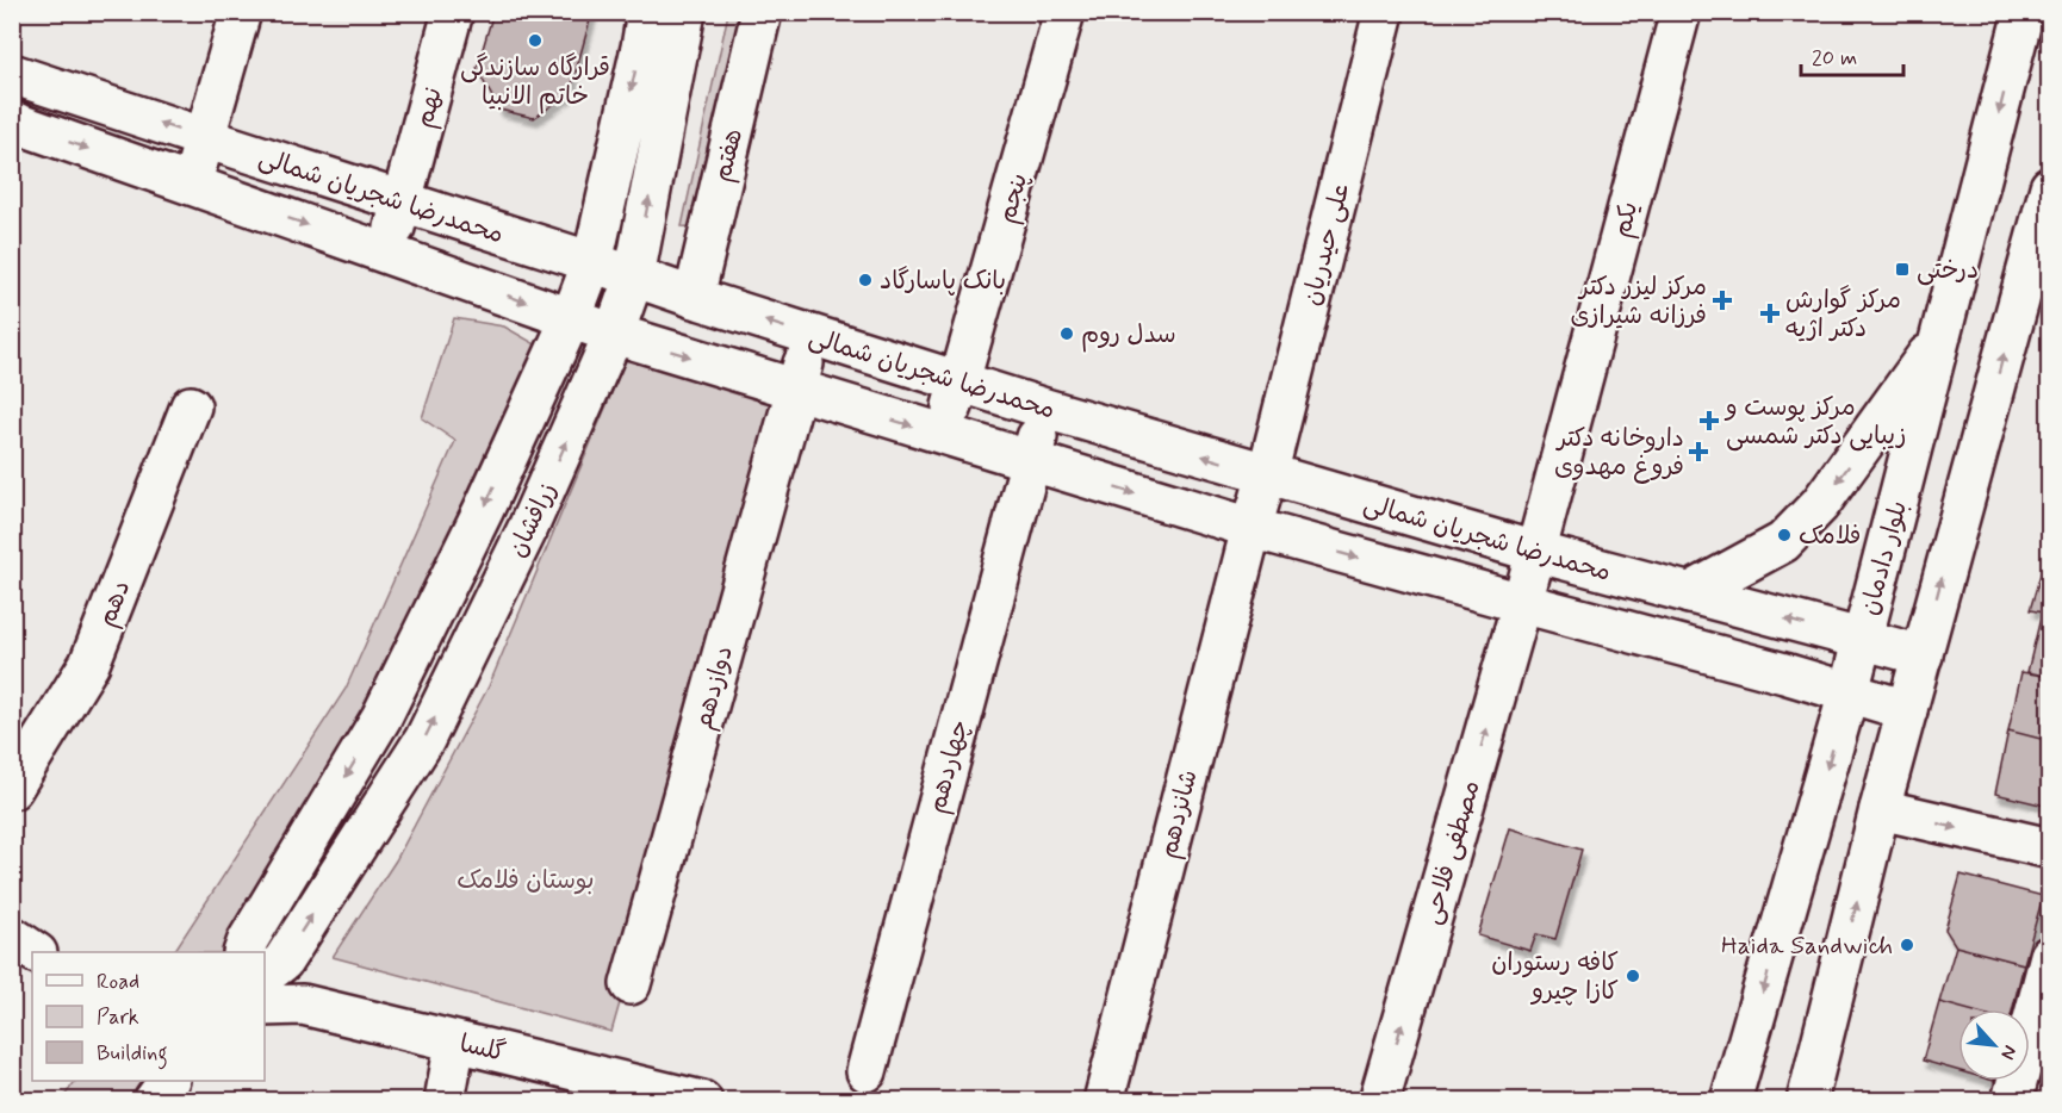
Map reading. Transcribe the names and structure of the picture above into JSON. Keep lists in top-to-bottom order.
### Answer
{
  "streets": {
    "street": [
      "نهم",
      "هفتم",
      "محمدرضا شجریان شمالی",
      "پنجم",
      "یکم",
      "علی حیدریان",
      "زرافشان",
      "بلوار دادمان",
      "دهم",
      "دوازدهم",
      "چهاردهم",
      "شانزدهم",
      "مصطفی فلاحی",
      "گلسا"
    ]
  },
  "crossings": [
    ["نهم", "محمدرضا شجریان شمالی"],
    ["هفتم", "محمدرضا شجریان شمالی"],
    ["محمدرضا شجریان شمالی", "پنجم"],
    ["محمدرضا شجریان شمالی", "یکم"],
    ["محمدرضا شجریان شمالی", "علی حیدریان"],
    ["محمدرضا شجریان شمالی", "زرافشان"],
    ["محمدرضا شجریان شمالی", "بلوار دادمان"],
    ["محمدرضا شجریان شمالی", "دوازدهم"],
    ["محمدرضا شجریان شمالی", "چهاردهم"],
    ["محمدرضا شجریان شمالی", "شانزدهم"],
    ["محمدرضا شجریان شمالی", "مصطفی فلاحی"],
    ["یکم", "مصطفی فلاحی"],
    ["علی حیدریان", "شانزدهم"]
  ],
  "one_way": ["مصطفی فلاحی"],
  "parks": ["بوستان فلامک"],
  "places": {
    "other": [
      "قرارگاه سازندگی خاتم الانبیا",
      "بانک پاسارگاد",
      "سدل روم",
      "فلامک",
      "Haida Sandwich",
      "کافه رستوران کازا چیرو"
    ],
    "transit": ["درختی"],
    "health": [
      "مرکز لیزر دکتر فرزانه شیرازی",
      "مرکز گوارش دکتر اژیه",
      "مرکز پوست و زیبایی دکتر شمسی",
      "داروخانه دکتر فروغ مهدوی"
    ]
  },
  "legend": ["Road", "Park", "Building"],
  "scale_bar": "20 m",
  "north": "bottom right"
}
